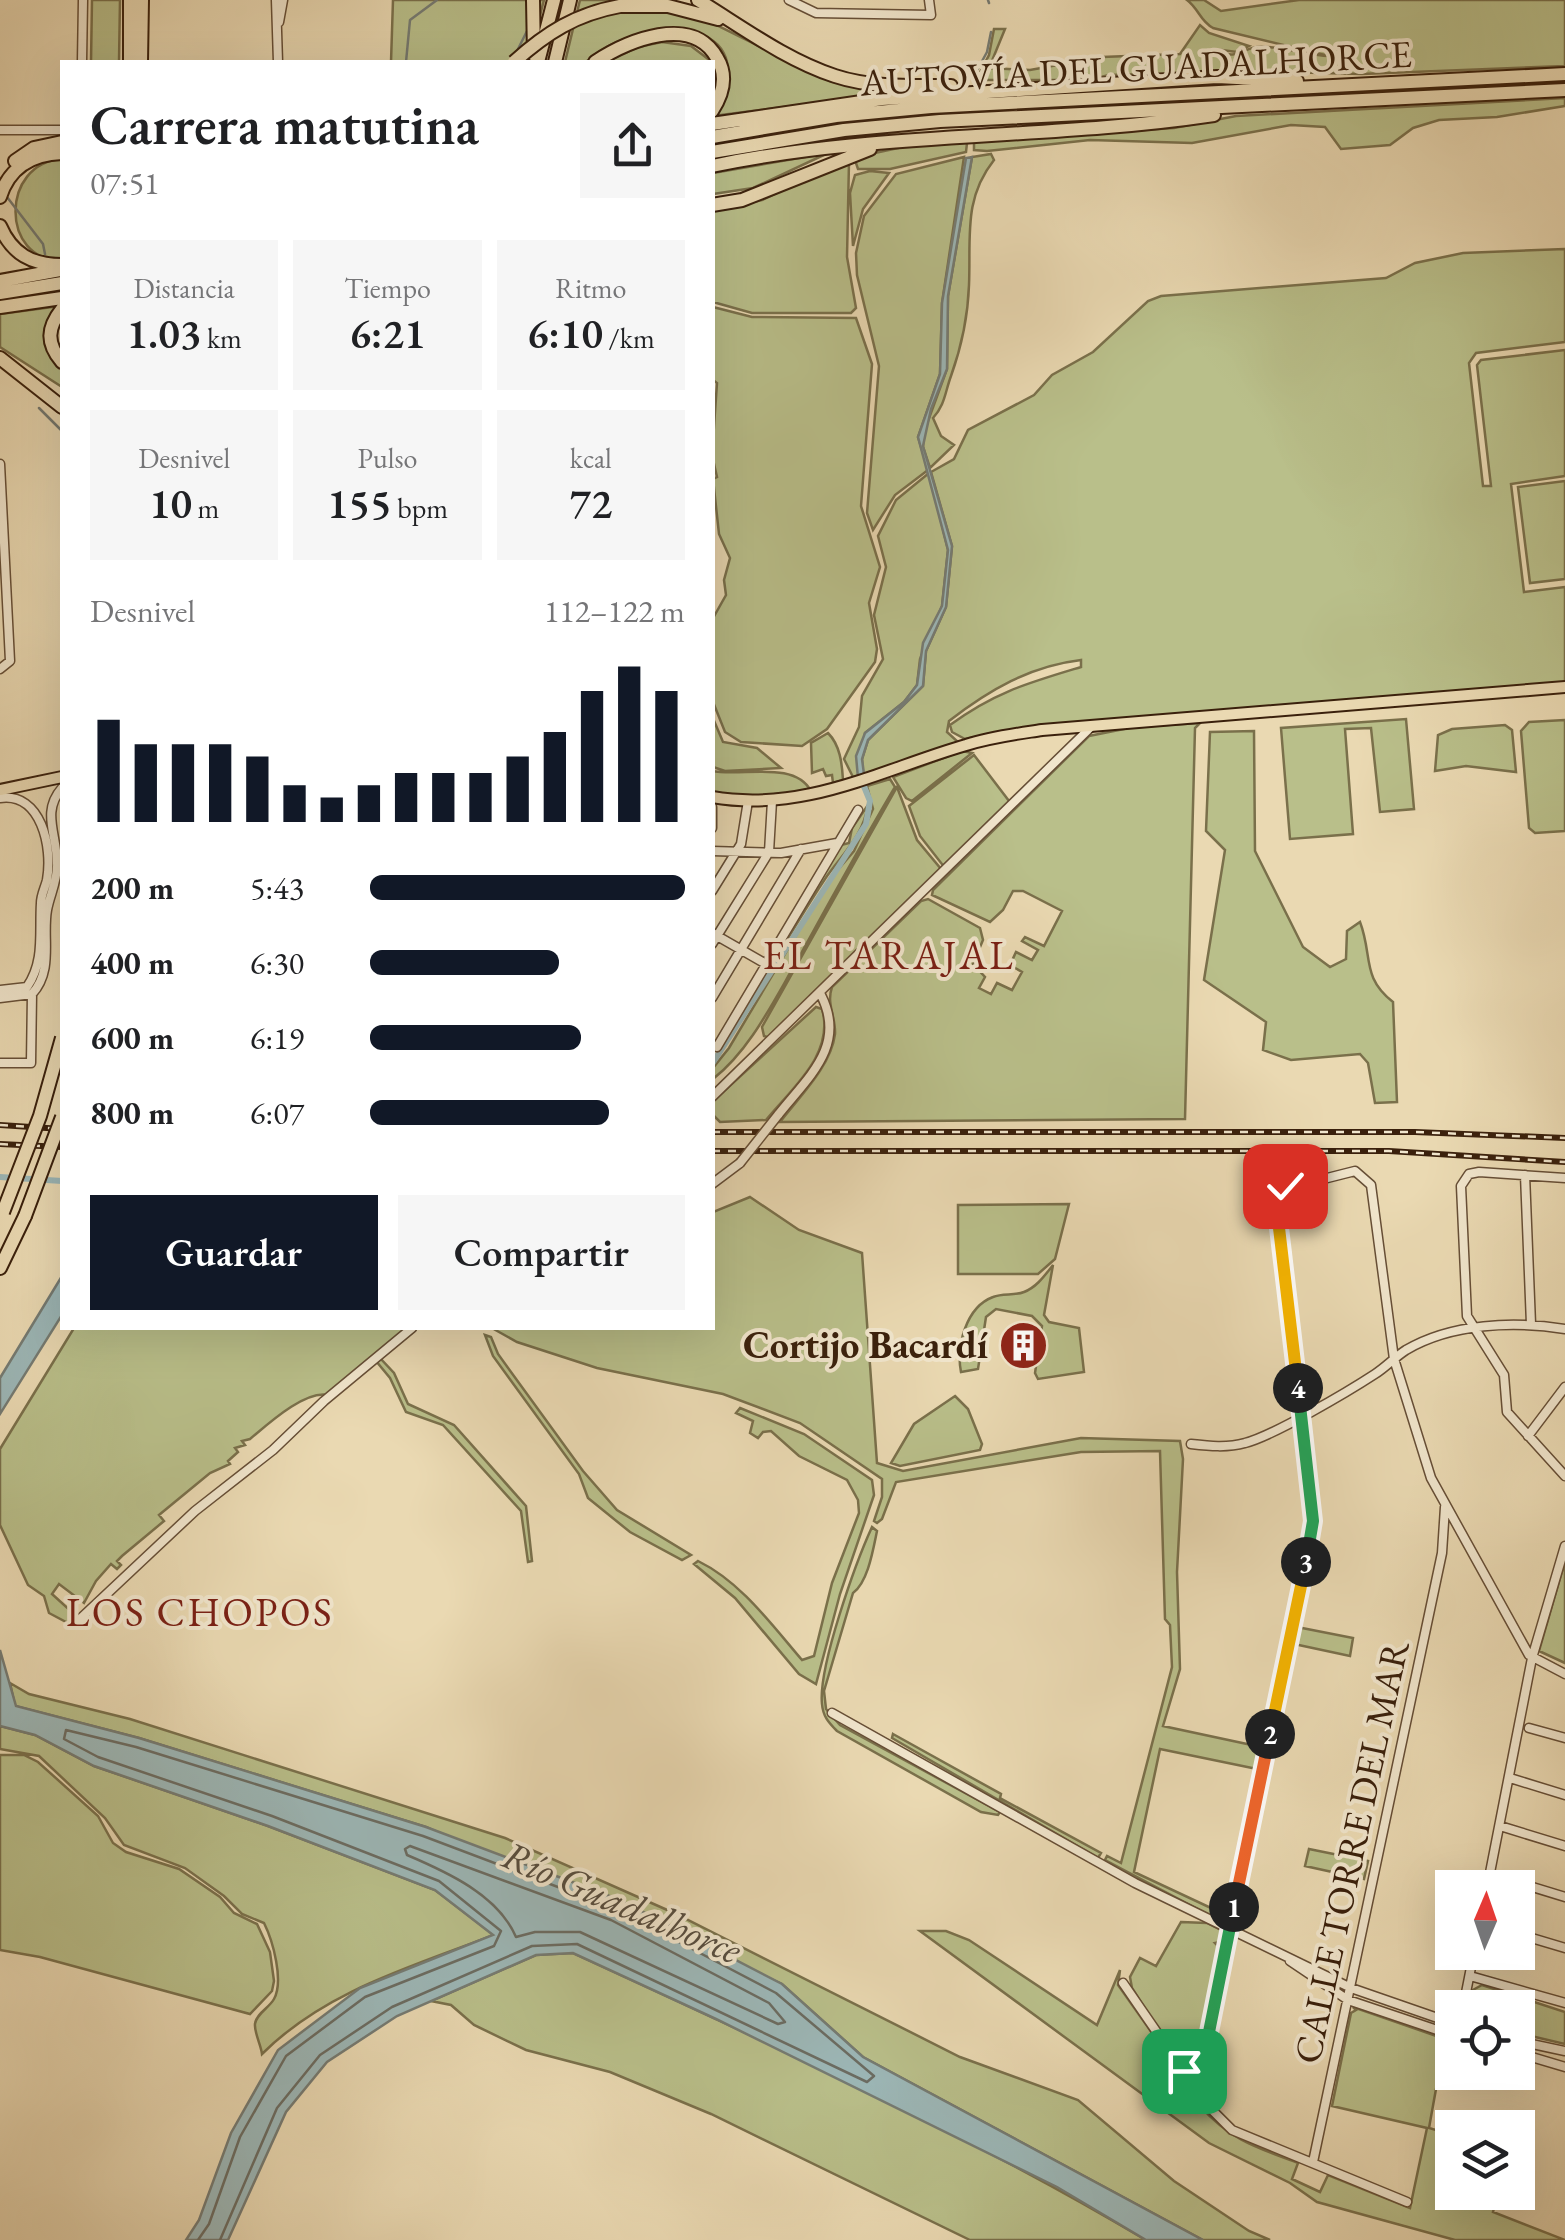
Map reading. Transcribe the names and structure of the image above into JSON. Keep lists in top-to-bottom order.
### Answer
{
  "streets": {
    "highway": ["AUTOVÍA DEL GUADALHORCE"],
    "street": ["CALLE TORRE DEL MAR"]
  },
  "districts": ["EL TARAJAL", "LOS CHOPOS"],
  "water": ["Río Guadalhorce"],
  "places": {
    "building": ["Cortijo Bacardí"]
  },
  "north": "top",
  "page": {
    "heading": ["Carrera matutina", "07:51"],
    "stats": [
      ["Distancia", "1.03 km"],
      ["Tiempo", "6:21"],
      ["Ritmo", "6:10 /km"],
      ["Desnivel", "10 m"],
      ["Pulso", "155 bpm"],
      ["kcal", "72"]
    ],
    "chart": ["Desnivel", "112–122 m"],
    "list": [
      {
        "name": "200 m",
        "note": "5:43"
      },
      {
        "name": "400 m",
        "note": "6:30"
      },
      {
        "name": "600 m",
        "note": "6:19"
      },
      {
        "name": "800 m",
        "note": "6:07"
      }
    ],
    "buttons": ["Guardar", "Compartir"],
    "pins": [
      "4",
      "3",
      "2",
      "1"
    ]
  }
}
